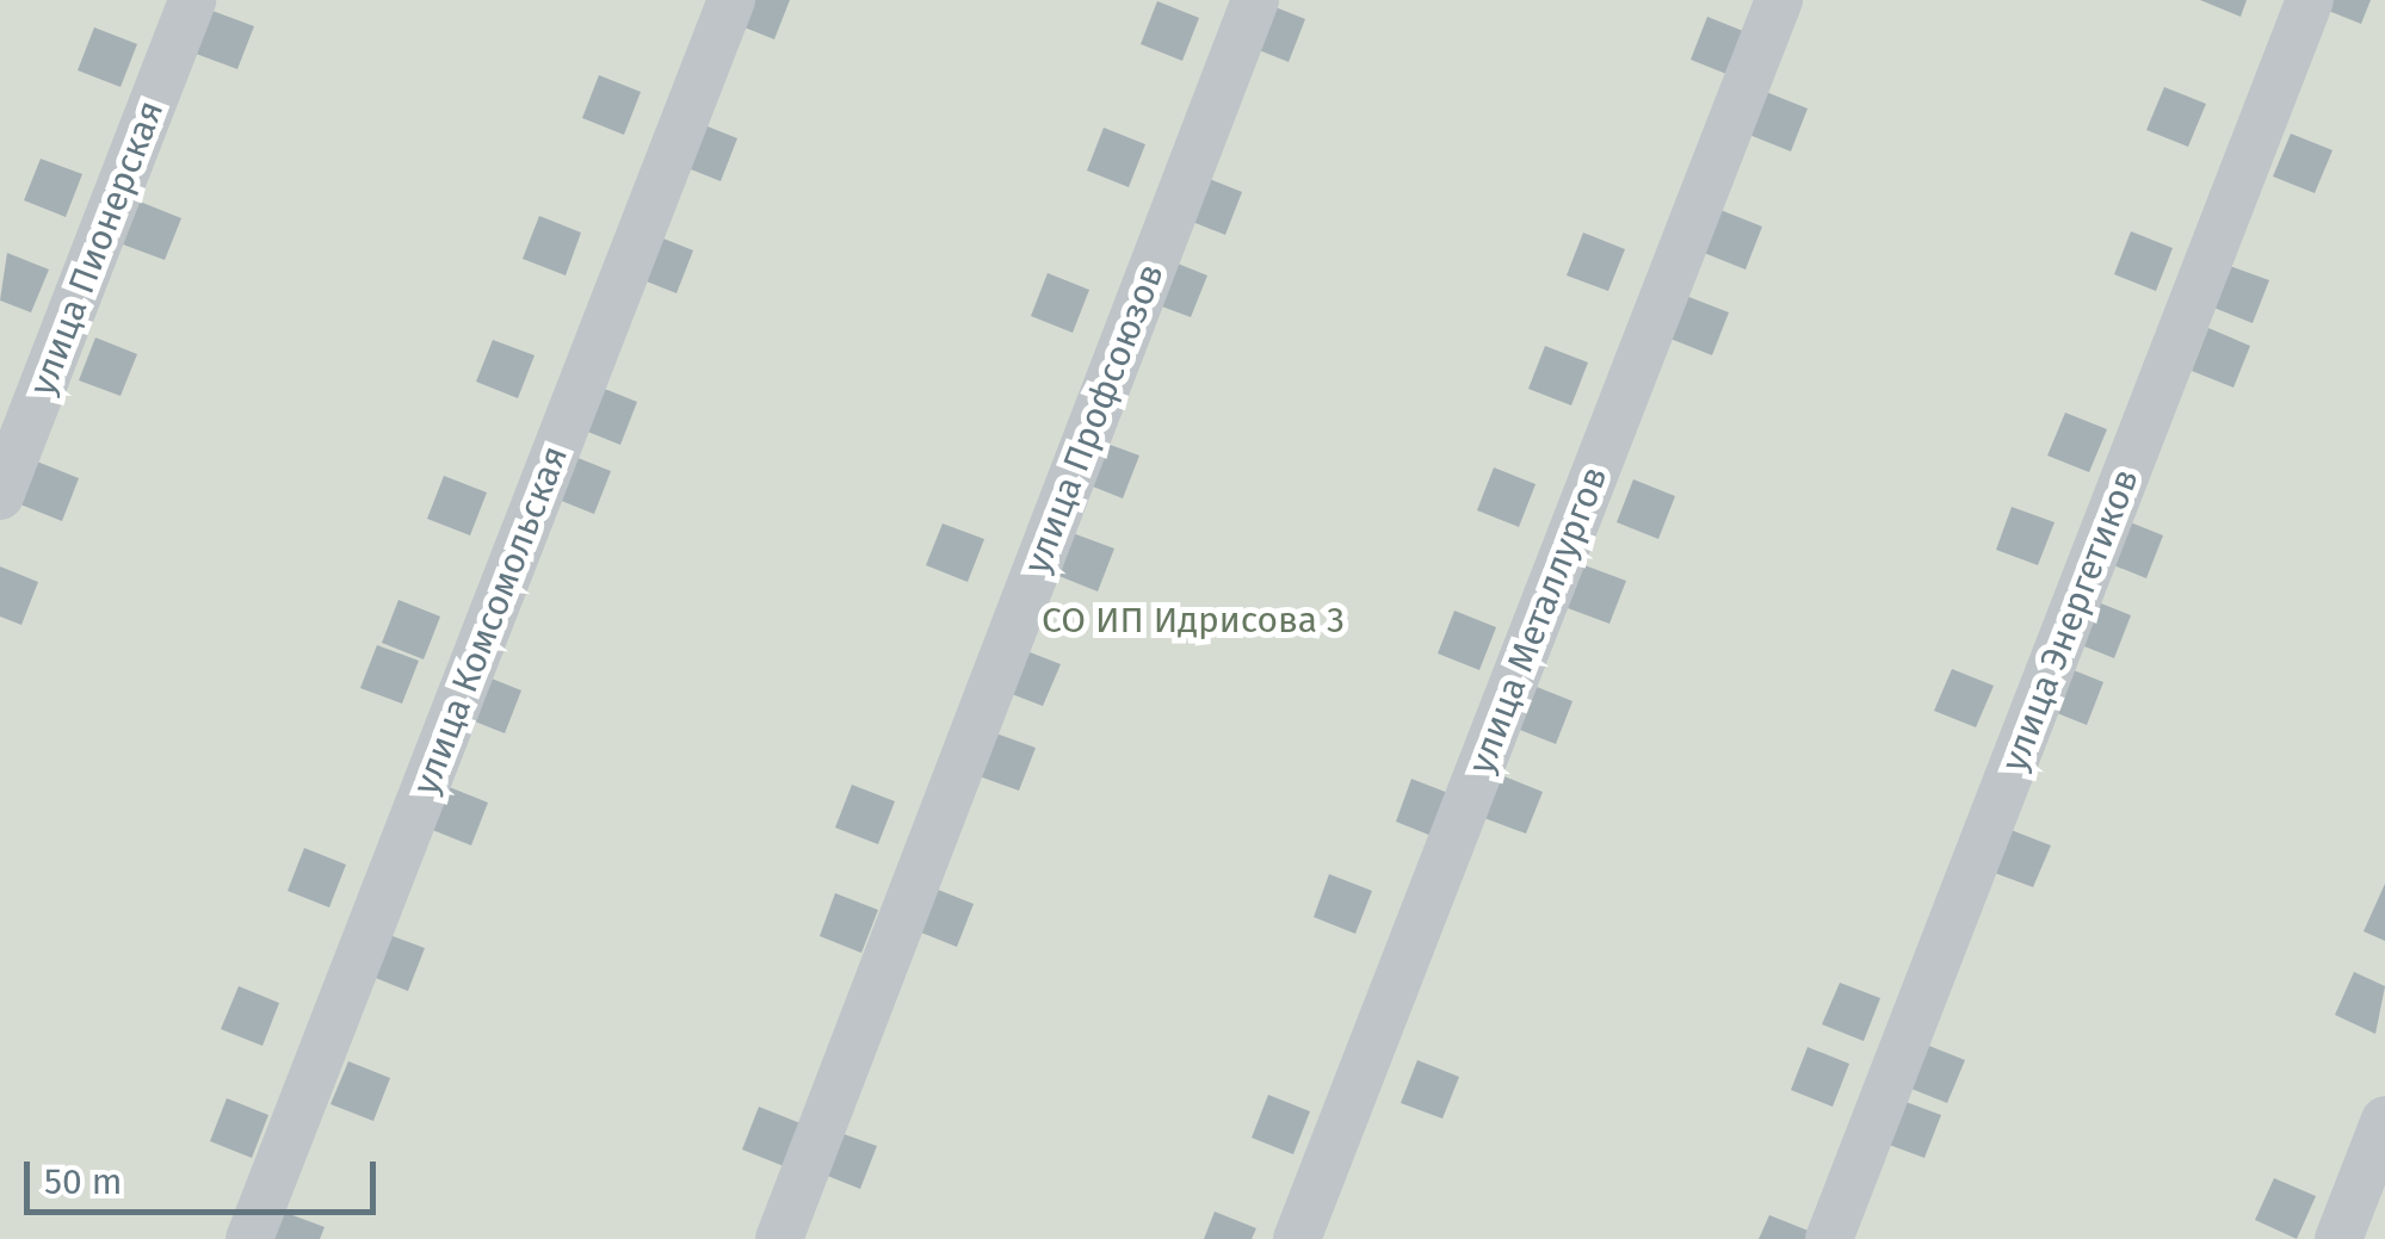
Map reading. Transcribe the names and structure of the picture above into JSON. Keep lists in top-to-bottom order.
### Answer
{
  "streets": {
    "street": [
      "улица Пионерская",
      "улица Профсоюзов",
      "улица Комсомольская",
      "улица Металлургов",
      "улица Энергетиков"
    ]
  },
  "parks": ["СО ИП Идрисова 3"],
  "scale_bar": "50 m"
}
